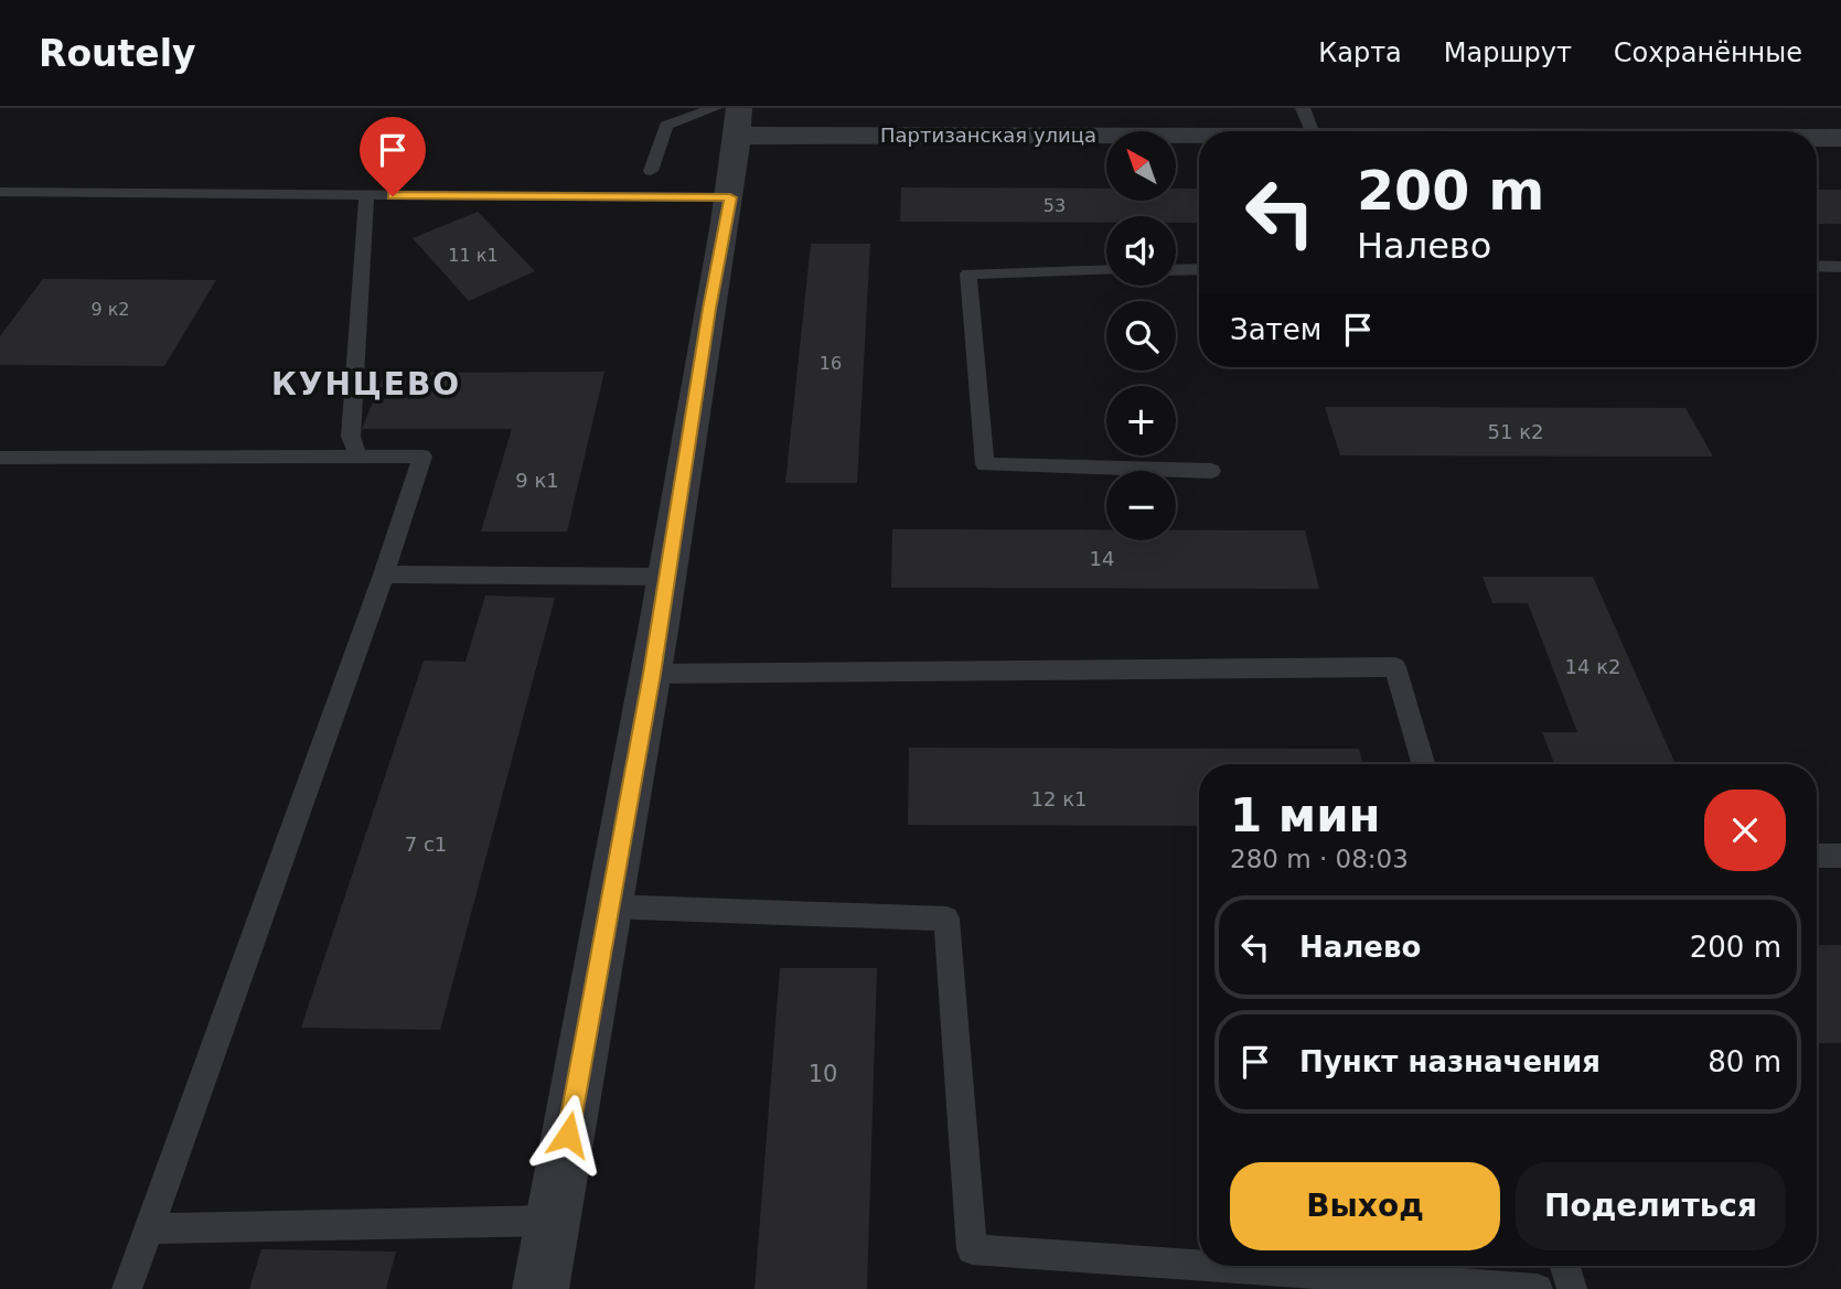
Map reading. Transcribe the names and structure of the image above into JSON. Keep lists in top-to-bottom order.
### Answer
{
  "streets": {
    "street": ["Партизанская улица"]
  },
  "districts": ["КУНЦЕВО"],
  "house_numbers": [
    "53",
    "11 к1",
    "9 к2",
    "16",
    "51 к2",
    "9 к1",
    "14",
    "14 к2",
    "12 к1",
    "7 с1",
    "10"
  ],
  "north": "top left",
  "page": {
    "header": "Routely",
    "nav": ["Карта", "Маршрут", "Сохранённые"],
    "map_buttons": ["+", "−"],
    "turn": ["200 m", "Налево"],
    "then": "Затем",
    "heading": ["1 мин", "280 m · 08:03"],
    "list": [
      {
        "name": "Налево",
        "value": "200 m"
      },
      {
        "name": "Пункт назначения",
        "value": "80 m"
      }
    ],
    "buttons": ["Выход", "Поделиться"]
  }
}
